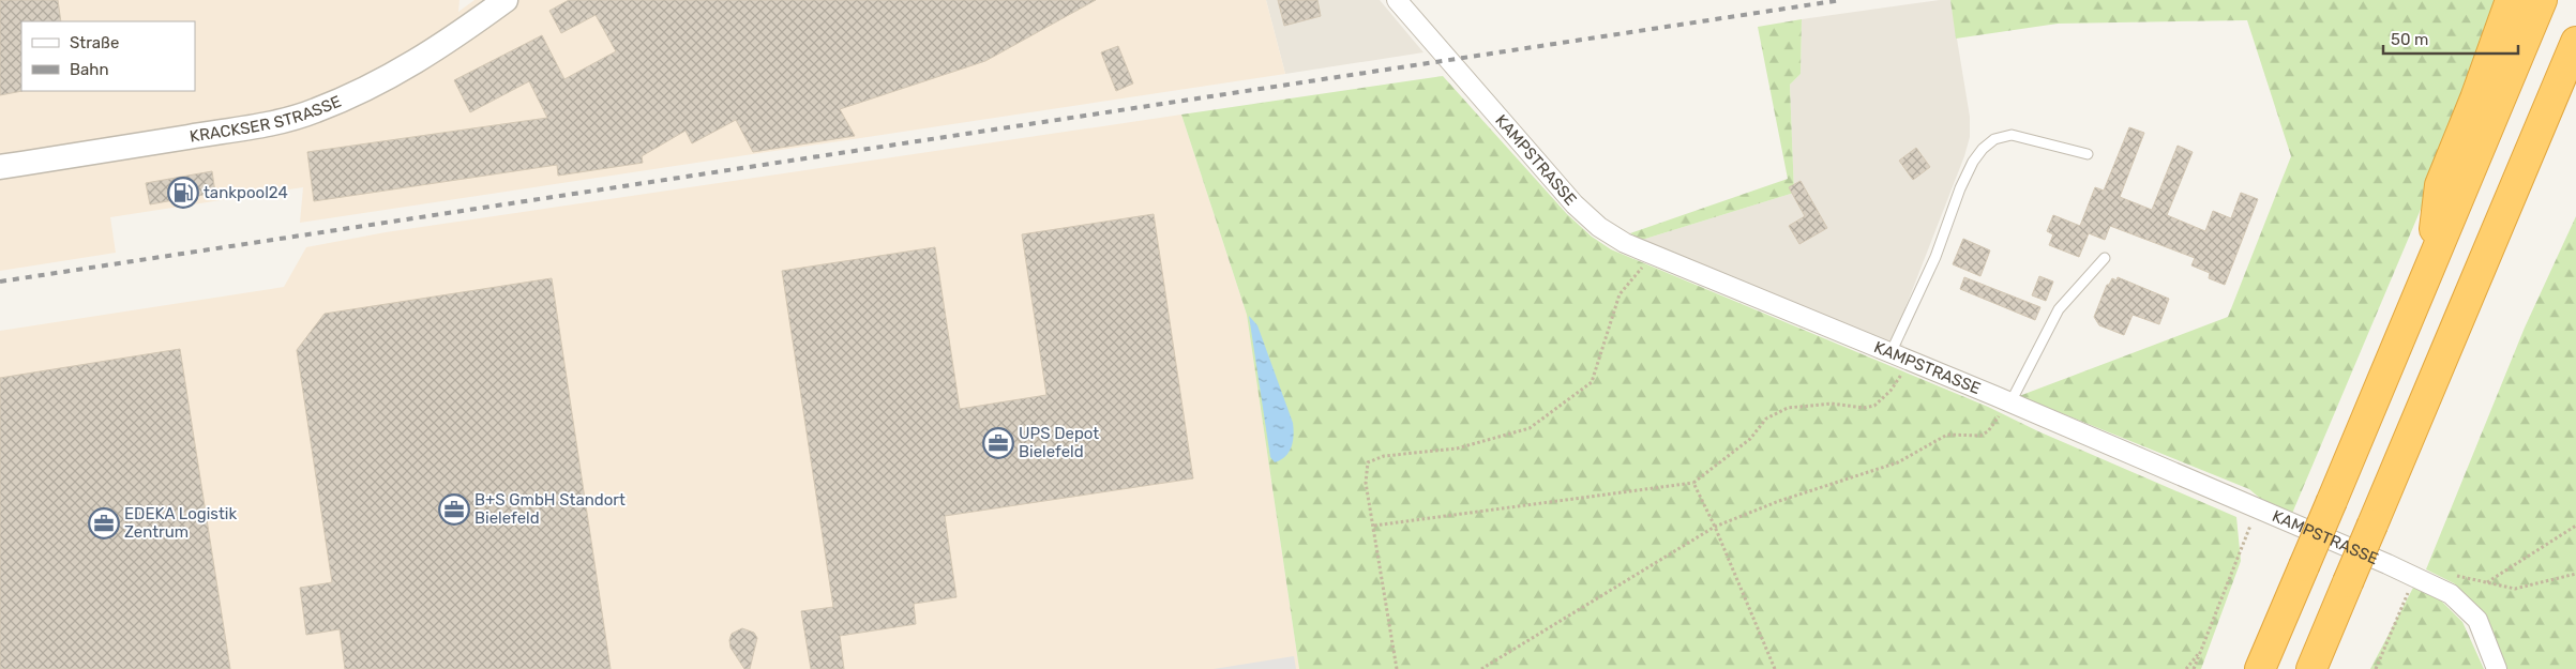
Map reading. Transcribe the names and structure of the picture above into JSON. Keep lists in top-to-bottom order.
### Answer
{
  "streets": {
    "street": ["KRACKSER STRASSE", "KAMPSTRASSE"]
  },
  "places": {
    "fuel station": ["tankpool24"],
    "office": ["UPS Depot Bielefeld", "B+S GmbH Standort Bielefeld", "EDEKA Logistik Zentrum"]
  },
  "legend": ["Straße", "Bahn"],
  "scale_bar": "50 m"
}
